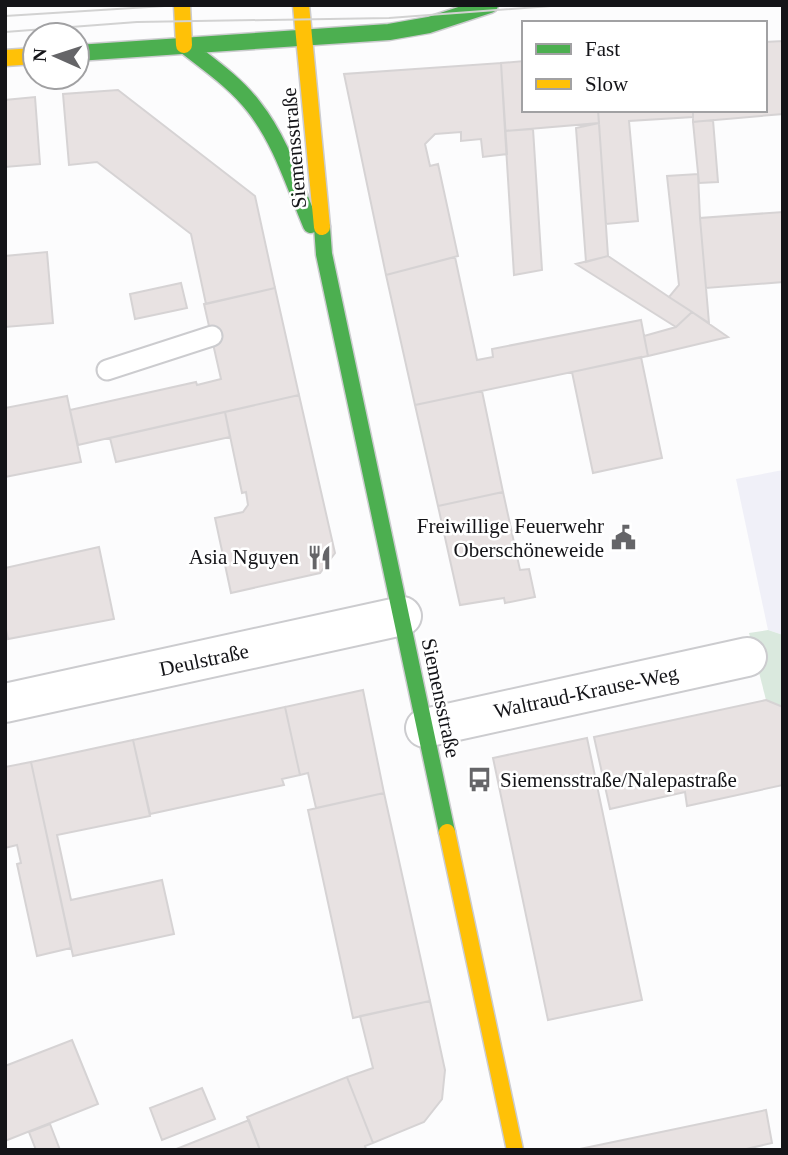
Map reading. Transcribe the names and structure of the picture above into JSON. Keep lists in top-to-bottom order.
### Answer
{
  "streets": {
    "main road": ["Siemensstraße"],
    "street": ["Deulstraße", "Waltraud-Krause-Weg"]
  },
  "crossings": [
    ["Siemensstraße", "Deulstraße"],
    ["Siemensstraße", "Waltraud-Krause-Weg"]
  ],
  "places": {
    "public building": ["Freiwillige Feuerwehr Oberschöneweide"],
    "restaurant": ["Asia Nguyen"],
    "bus stop": ["Siemensstraße/Nalepastraße"]
  },
  "legend": ["Fast", "Slow"],
  "north": "left"
}
